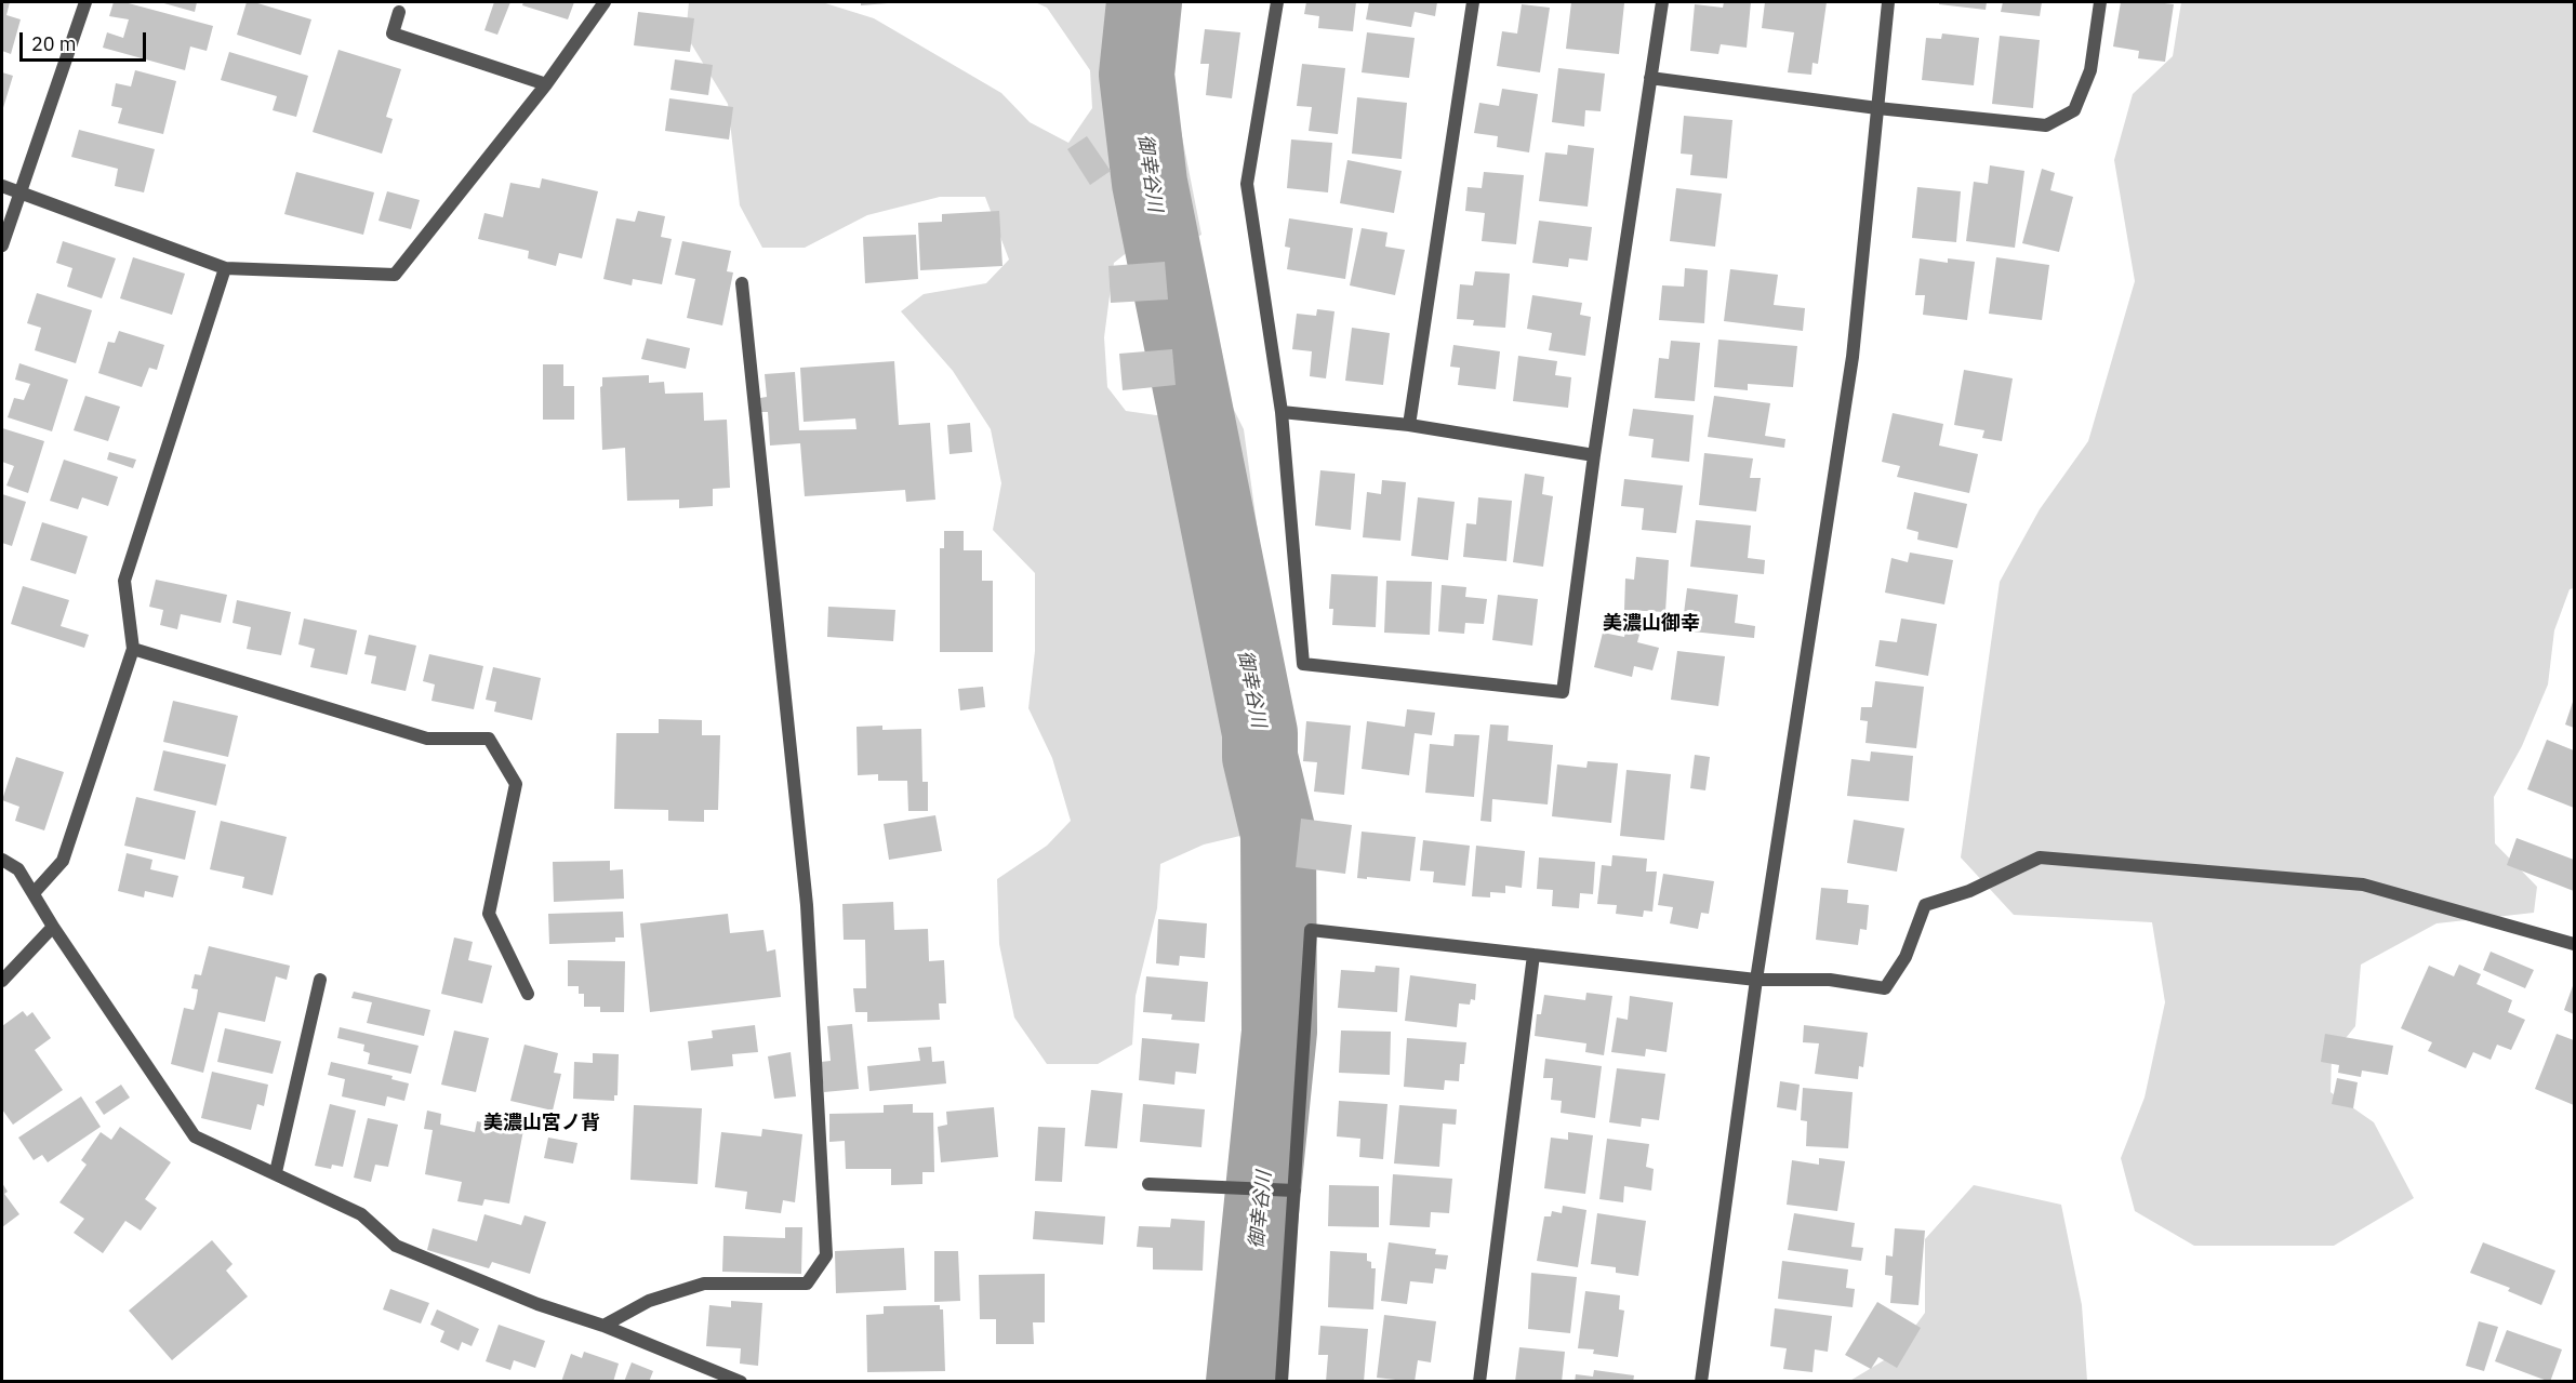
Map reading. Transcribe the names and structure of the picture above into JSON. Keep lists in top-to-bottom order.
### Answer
{
  "districts": ["美濃山御幸", "美濃山宮ノ背"],
  "water": ["御幸谷川"],
  "scale_bar": "20 m"
}
